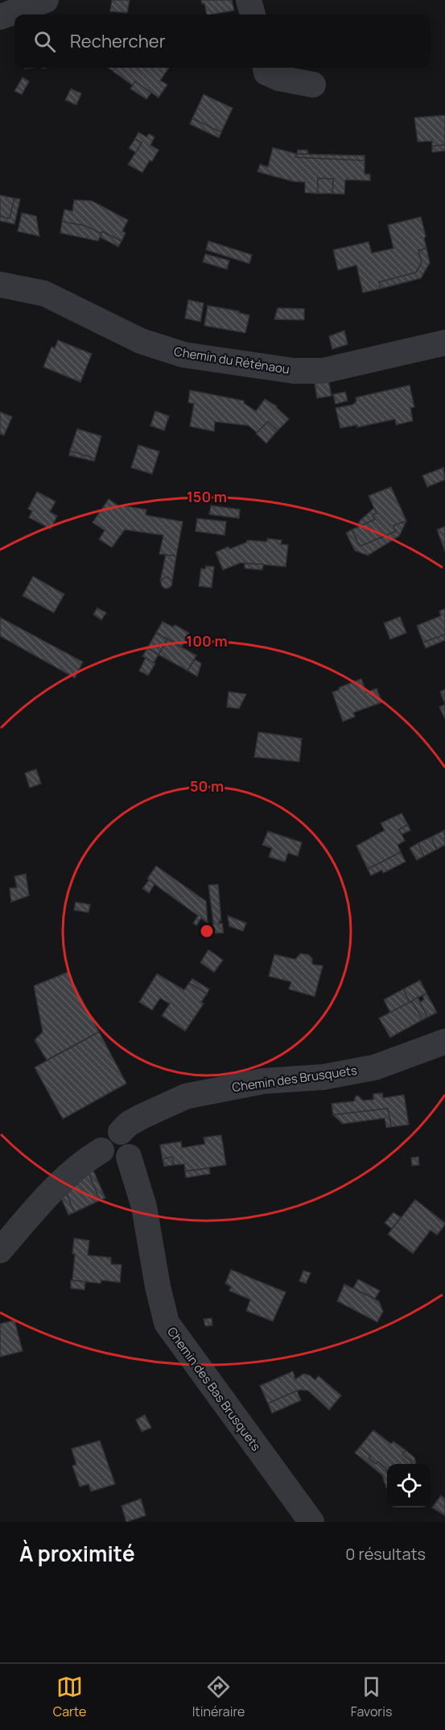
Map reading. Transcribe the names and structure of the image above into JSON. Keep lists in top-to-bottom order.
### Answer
{
  "streets": {
    "street": ["Chemin du Réténaou", "Chemin des Brusquets", "Chemin des Bas Brusquets"]
  },
  "crossings": [
    ["Chemin des Brusquets", "Chemin des Bas Brusquets"]
  ],
  "page": {
    "search": "Rechercher",
    "heading": ["À proximité", "0 résultats"],
    "nav": ["Carte", "Itinéraire", "Favoris"]
  },
  "rings": ["150 m", "100 m", "50 m"]
}
